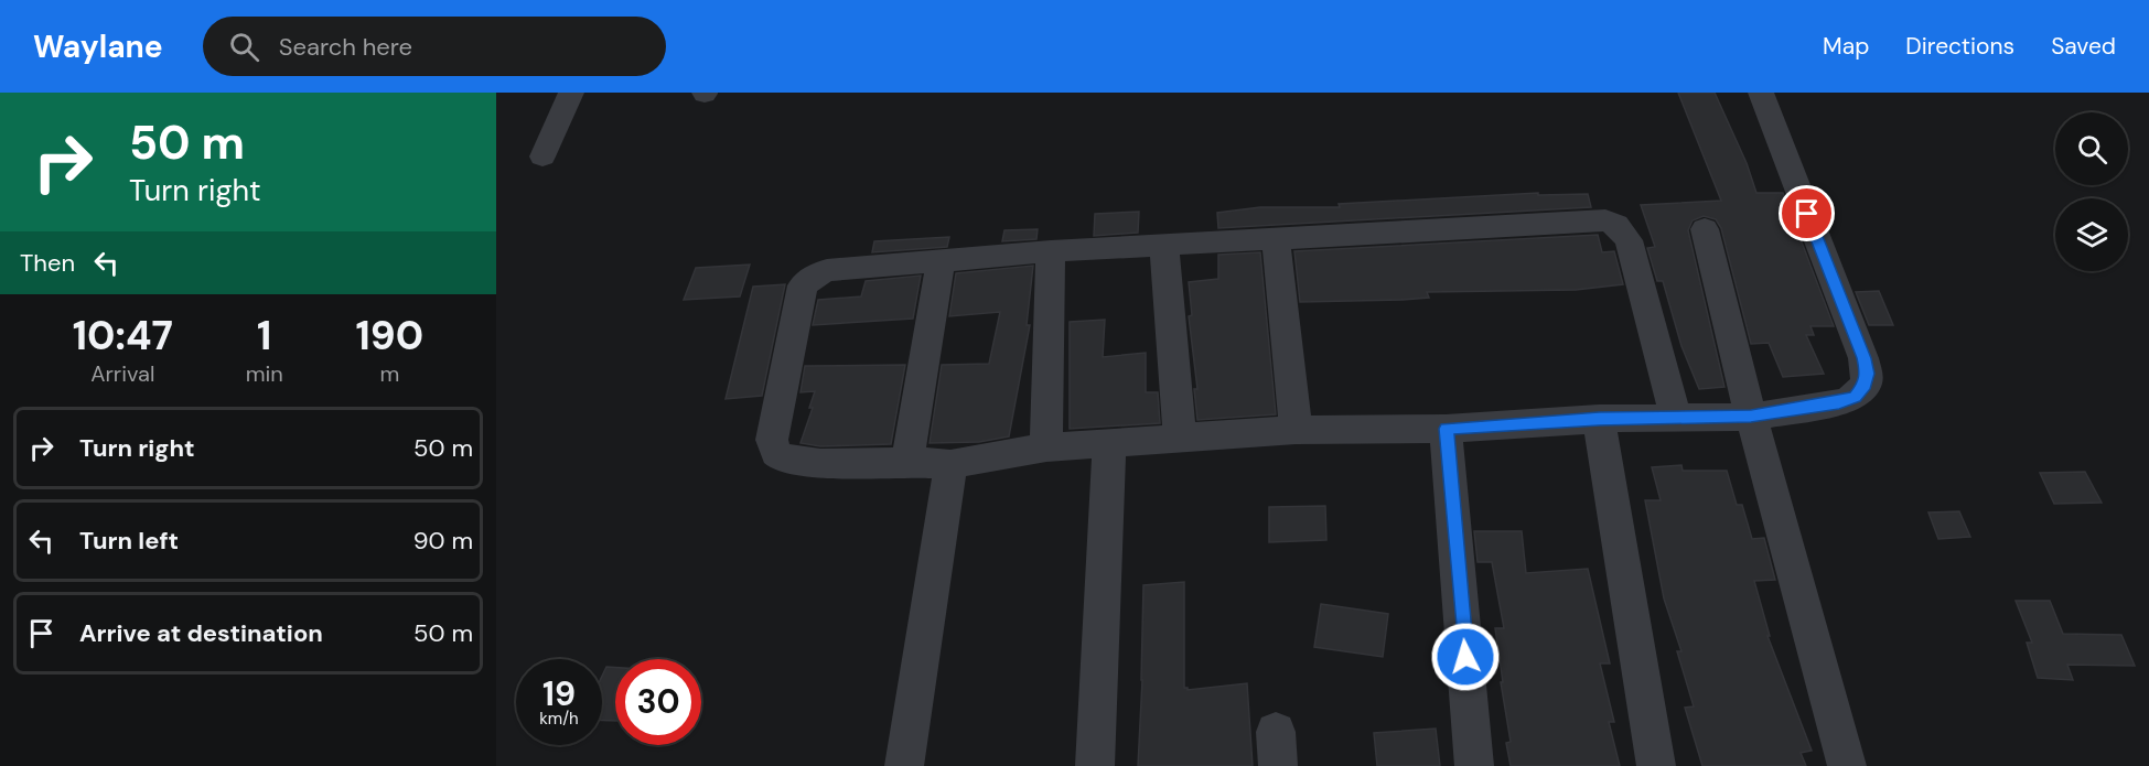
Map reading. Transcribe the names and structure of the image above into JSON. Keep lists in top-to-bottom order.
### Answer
{
  "page": {
    "header": "Waylane",
    "search": "Search here",
    "nav": ["Map", "Directions", "Saved"],
    "turn": ["50 m", "Turn right"],
    "then": "Then",
    "eta": [
      "10:47",
      "Arrival",
      "1",
      "min",
      "190",
      "m"
    ],
    "list": [
      {
        "name": "Turn right",
        "value": "50 m"
      },
      {
        "name": "Turn left",
        "value": "90 m"
      },
      {
        "name": "Arrive at destination",
        "value": "50 m"
      }
    ],
    "speed": "19 km/h",
    "limit": "30"
  }
}
